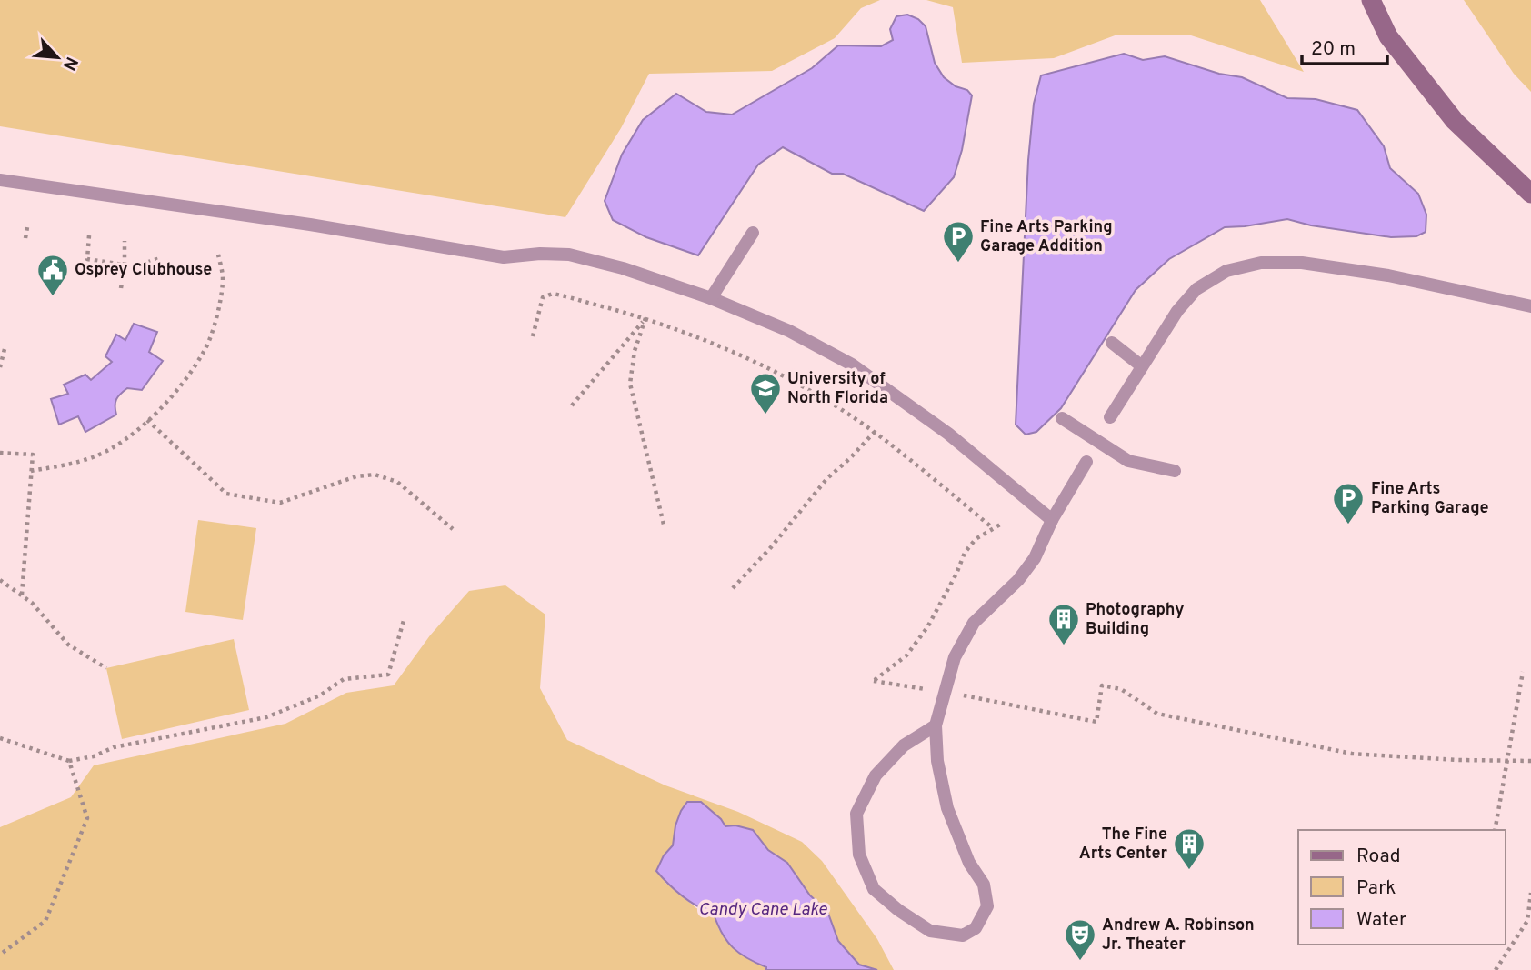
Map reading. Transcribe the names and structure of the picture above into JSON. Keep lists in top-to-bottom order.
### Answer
{
  "water": ["Candy Cane Lake"],
  "places": {
    "parking": ["Fine Arts Parking Garage Addition", "Fine Arts Parking Garage"],
    "public building": ["Osprey Clubhouse"],
    "school or university": ["University of North Florida"],
    "building": ["Photography Building", "The Fine Arts Center"],
    "theatre": ["Andrew A. Robinson Jr. Theater"]
  },
  "legend": ["Road", "Park", "Water"],
  "scale_bar": "20 m",
  "north": "bottom right"
}
